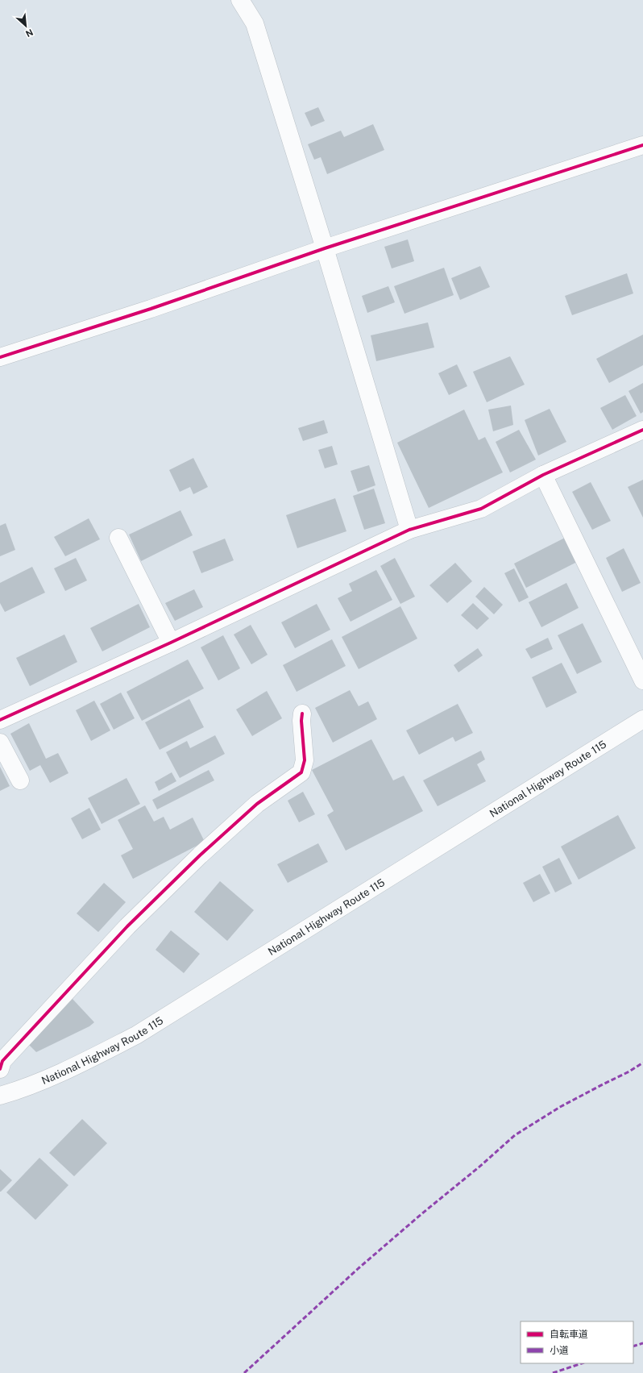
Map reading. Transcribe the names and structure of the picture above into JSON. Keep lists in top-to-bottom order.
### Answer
{
  "streets": {
    "main road": ["National Highway Route 115"]
  },
  "legend": ["自転車道", "小道"],
  "north": "bottom right"
}
